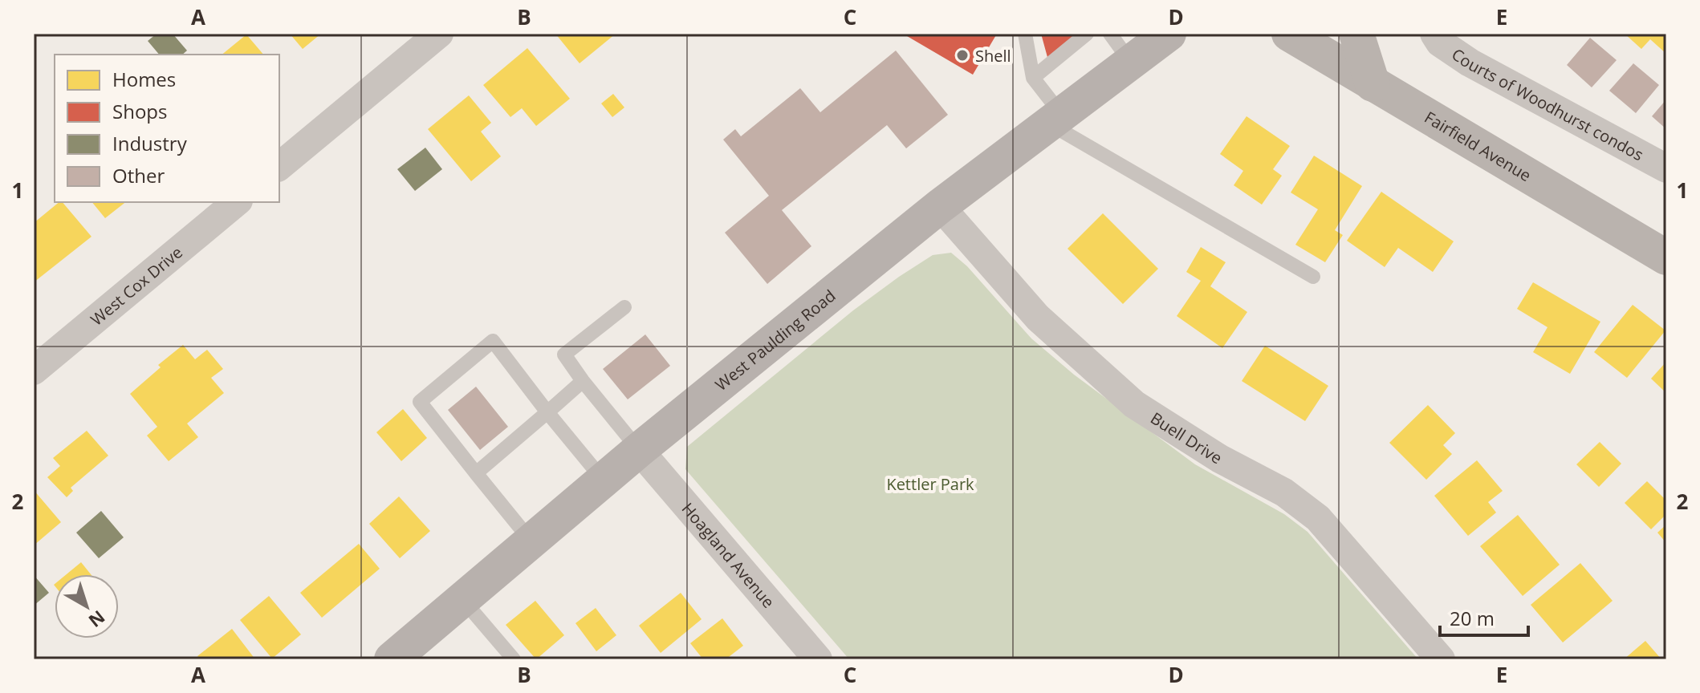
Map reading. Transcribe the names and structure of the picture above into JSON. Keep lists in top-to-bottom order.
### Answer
{
  "streets": {
    "main road": ["Fairfield Avenue", "West Paulding Road"],
    "street": [
      "Courts of Woodhurst condos",
      "West Cox Drive",
      "Buell Drive",
      "Hoagland Avenue"
    ]
  },
  "crossings": [
    ["West Paulding Road", "Buell Drive"],
    ["West Paulding Road", "Hoagland Avenue"]
  ],
  "parks": ["Kettler Park"],
  "places": ["Shell"],
  "legend": [
    "Homes",
    "Shops",
    "Industry",
    "Other"
  ],
  "scale_bar": "20 m",
  "north": "bottom right",
  "grid": {
    "columns": [
      "A",
      "B",
      "C",
      "D",
      "E"
    ],
    "rows": ["1", "2"]
  }
}
